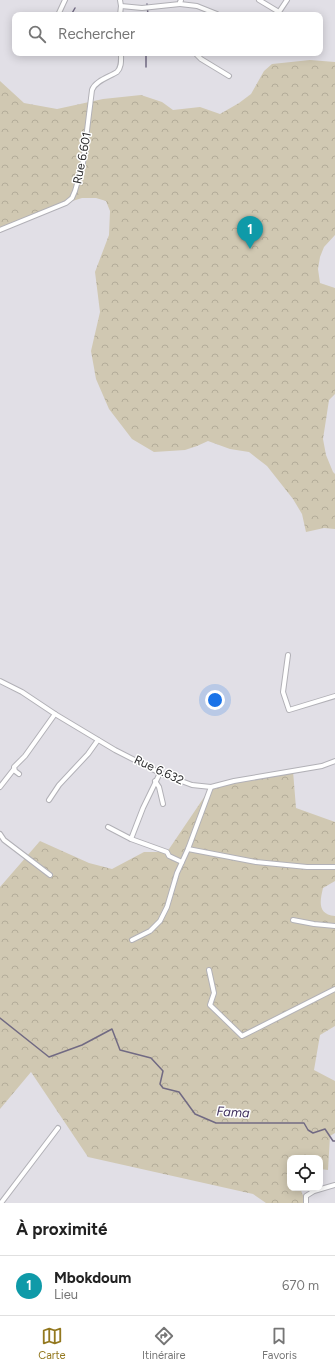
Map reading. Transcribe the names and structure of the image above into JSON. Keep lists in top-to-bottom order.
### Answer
{
  "streets": {
    "street": ["Rue 6.601", "Rue 6.632"]
  },
  "water": ["Fama"],
  "page": {
    "search": "Rechercher",
    "pins": "1",
    "heading": "À proximité",
    "list": [
      {
        "mark": "1",
        "name": "Mbokdoum",
        "note": "Lieu",
        "value": "670 m"
      }
    ],
    "nav": ["Carte", "Itinéraire", "Favoris"]
  }
}
